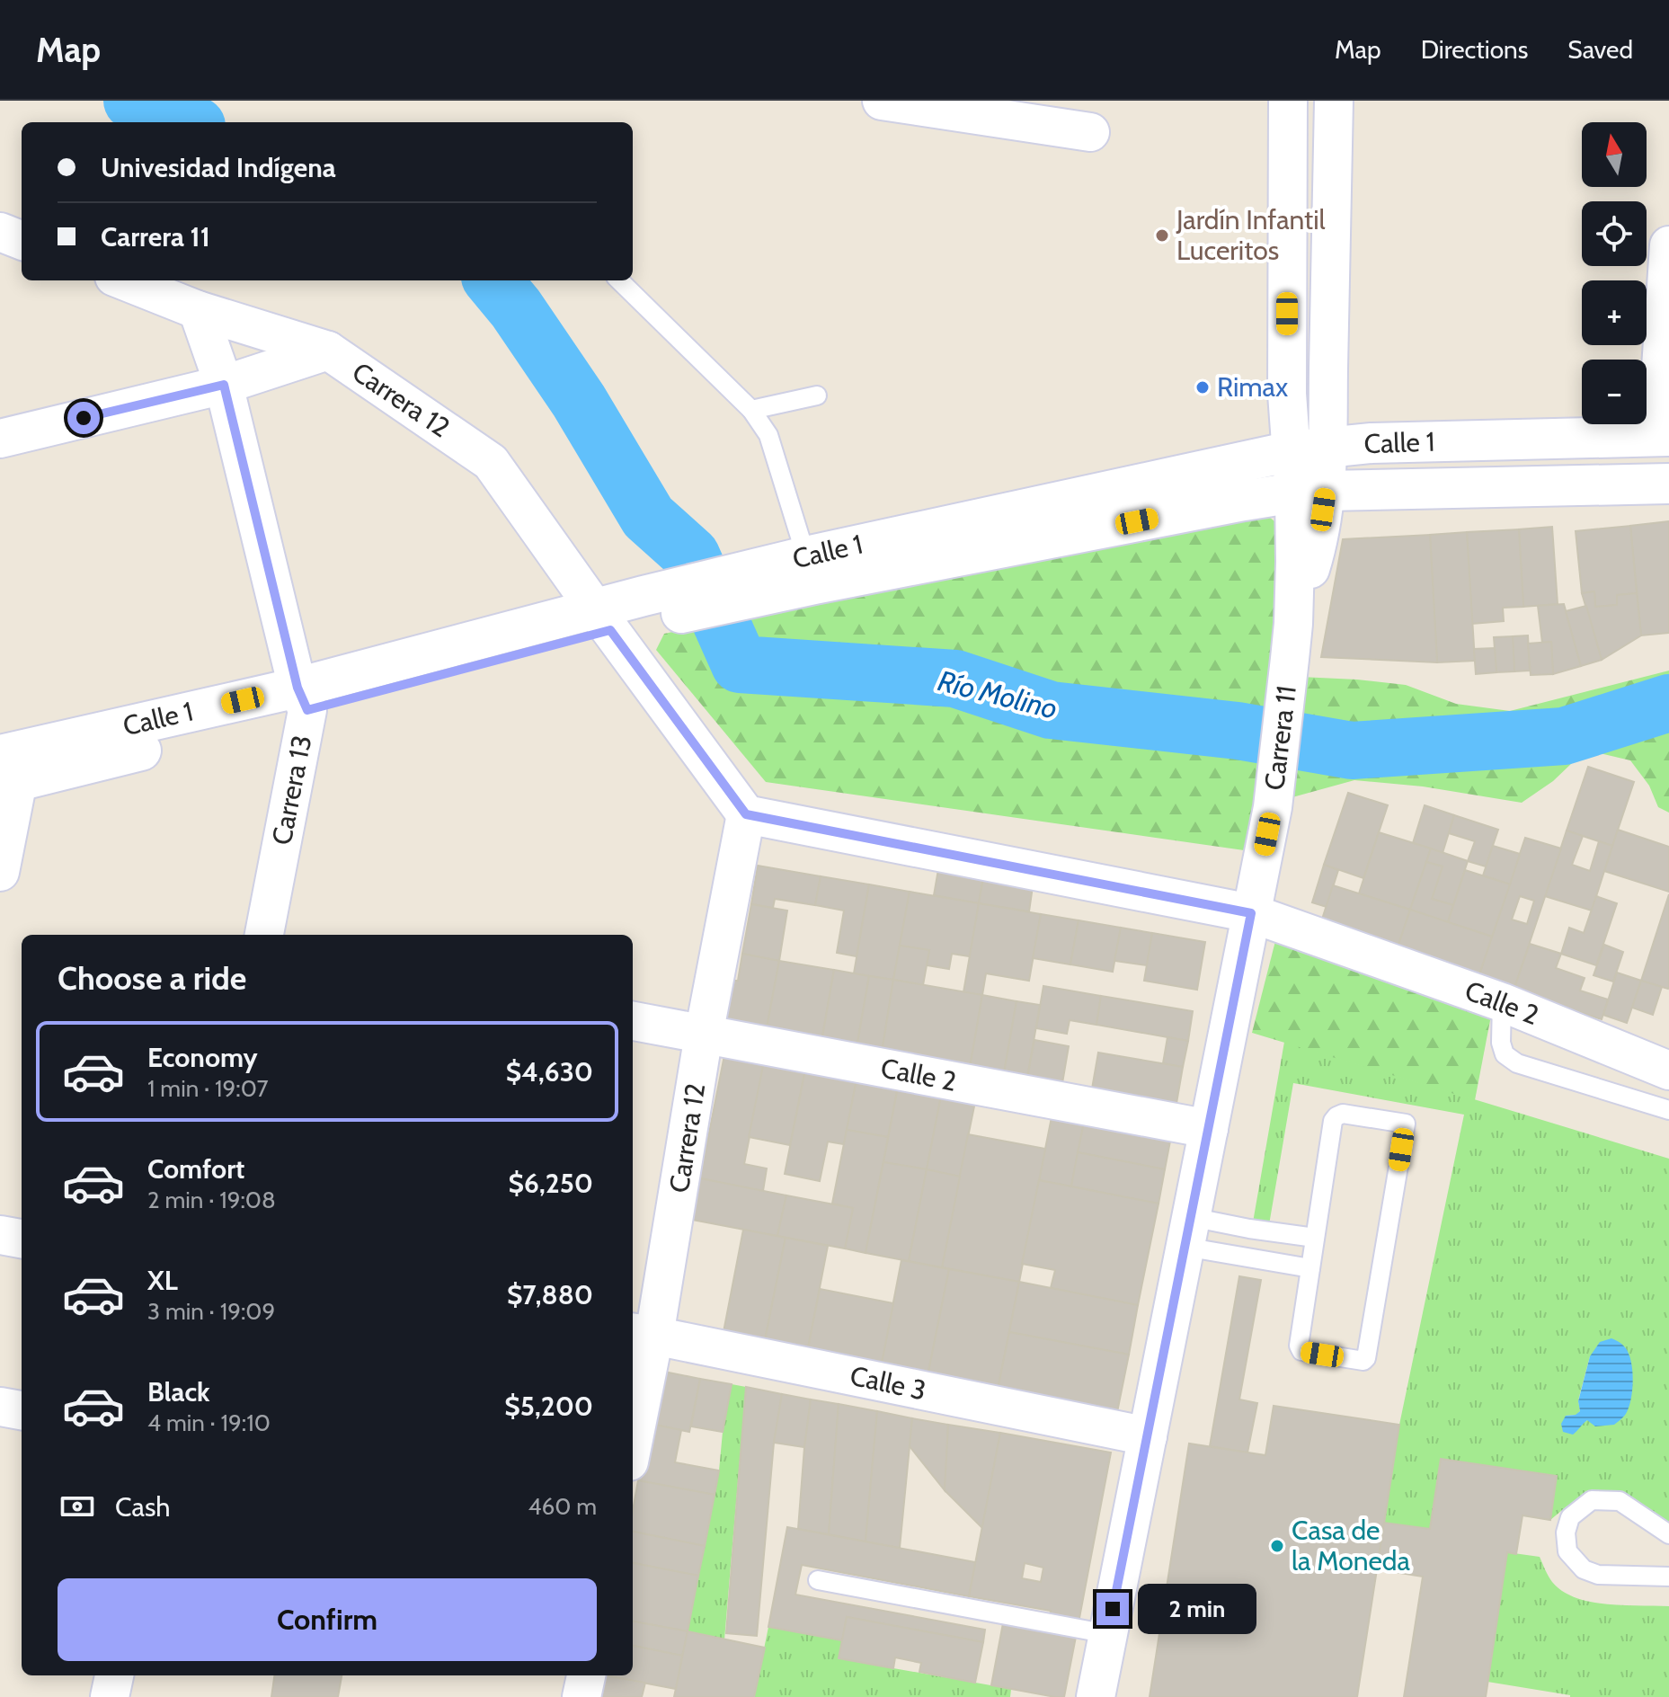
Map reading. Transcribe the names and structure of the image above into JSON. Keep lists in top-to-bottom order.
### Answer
{
  "streets": {
    "main road": ["Calle 1"],
    "street": [
      "Carrera 12",
      "Carrera 11",
      "Carrera 13",
      "Calle 2",
      "Calle 3"
    ]
  },
  "crossings": [
    ["Carrera 12", "Calle 1"],
    ["Carrera 12", "Carrera 13"],
    ["Carrera 12", "Calle 2"],
    ["Carrera 12", "Calle 3"],
    ["Calle 1", "Carrera 11"],
    ["Calle 1", "Carrera 13"],
    ["Carrera 11", "Calle 2"],
    ["Carrera 11", "Calle 3"]
  ],
  "water": ["Río Molino"],
  "places": ["Jardín Infantil Luceritos", "Rimax", "Casa de la Moneda"],
  "north": "top",
  "page": {
    "header": "Map",
    "nav": ["Map", "Directions", "Saved"],
    "map_buttons": ["+", "−"],
    "banner": ["Univesidad Indígena", "Carrera 11"],
    "heading": "Choose a ride",
    "list": [
      {
        "name": "Economy",
        "note": "1 min · 19:07",
        "value": "$4,630"
      },
      {
        "name": "Comfort",
        "note": "2 min · 19:08",
        "value": "$6,250"
      },
      {
        "name": "XL",
        "note": "3 min · 19:09",
        "value": "$7,880"
      },
      {
        "name": "Black",
        "note": "4 min · 19:10",
        "value": "$5,200"
      }
    ],
    "pay": ["Cash", "460 m"],
    "buttons": "Confirm",
    "bubble": "2 min"
  }
}
